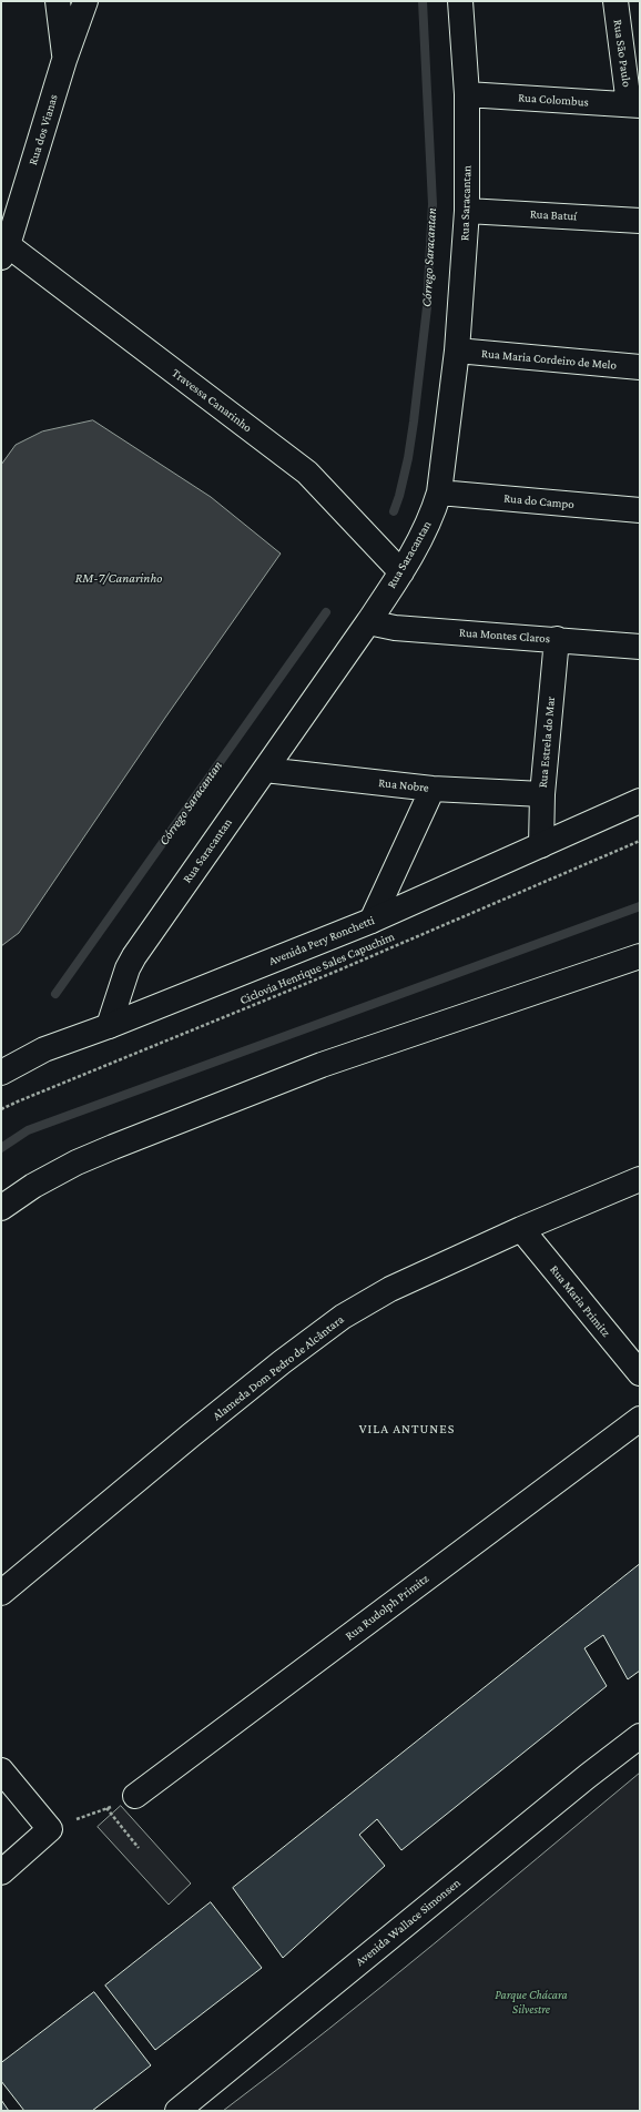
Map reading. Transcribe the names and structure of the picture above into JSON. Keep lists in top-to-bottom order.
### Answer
{
  "streets": {
    "street": [
      "Rua São Paulo",
      "Rua Colombus",
      "Rua dos Vianas",
      "Rua Saracantan",
      "Rua Batuí",
      "Rua Maria Cordeiro de Melo",
      "Travessa Canarinho",
      "Rua do Campo",
      "Rua Montes Claros",
      "Rua Estrela do Mar",
      "Rua Nobre",
      "Avenida Pery Ronchetti",
      "Rua Maria Primitz",
      "Alameda Dom Pedro de Alcântara",
      "Rua Rudolph Primitz",
      "Avenida Wallace Simonsen"
    ],
    "path": ["Ciclovia Henrique Sales Capuchim"]
  },
  "crossings": [
    ["Rua São Paulo", "Rua Colombus"],
    ["Rua Colombus", "Rua Saracantan"],
    ["Rua dos Vianas", "Travessa Canarinho"],
    ["Rua Saracantan", "Rua Batuí"],
    ["Rua Saracantan", "Rua Maria Cordeiro de Melo"],
    ["Rua Saracantan", "Travessa Canarinho"],
    ["Rua Saracantan", "Rua do Campo"],
    ["Rua Saracantan", "Rua Montes Claros"],
    ["Rua Saracantan", "Rua Nobre"],
    ["Rua Saracantan", "Avenida Pery Ronchetti"],
    ["Rua Montes Claros", "Rua Estrela do Mar"],
    ["Rua Estrela do Mar", "Rua Nobre"],
    ["Rua Estrela do Mar", "Avenida Pery Ronchetti"],
    ["Rua Maria Primitz", "Alameda Dom Pedro de Alcântara"]
  ],
  "districts": ["VILA ANTUNES"],
  "water": ["Córrego Saracantan", "RM-7/Canarinho"],
  "parks": ["Parque Chácara Silvestre"]
}
